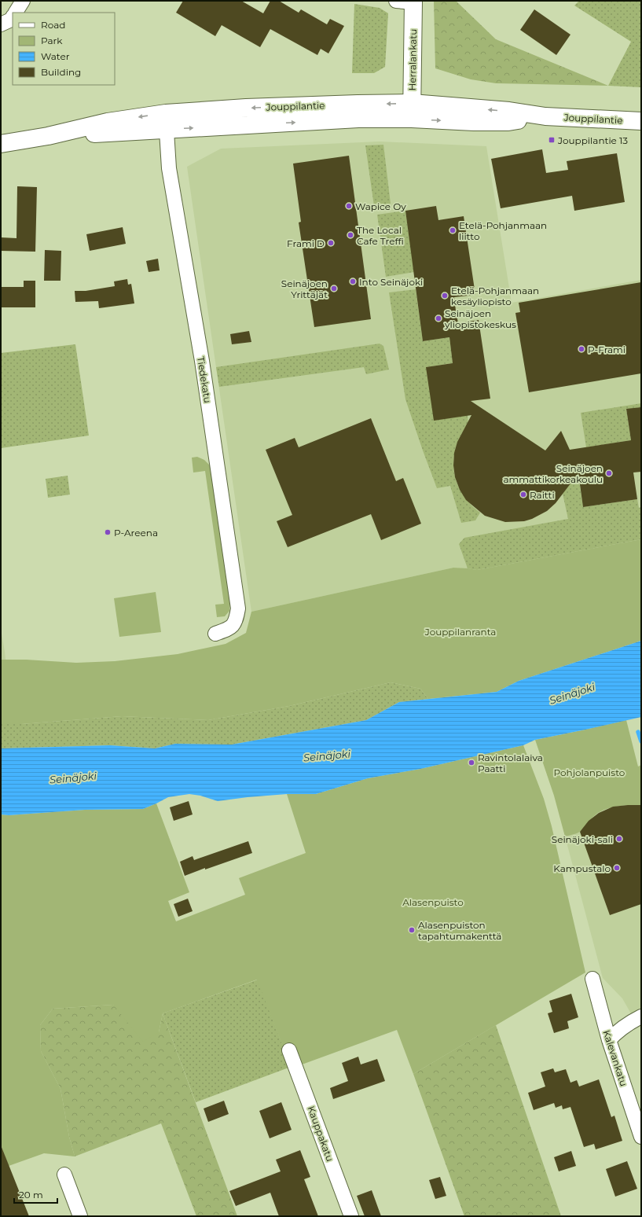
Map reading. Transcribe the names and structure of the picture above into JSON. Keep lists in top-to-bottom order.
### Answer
{
  "streets": {
    "main road": ["Herralankatu", "Jouppilantie"],
    "street": ["Tiedekatu", "Kalevankatu", "Kauppakatu"]
  },
  "crossings": [
    ["Herralankatu", "Jouppilantie"],
    ["Jouppilantie", "Tiedekatu"]
  ],
  "water": ["Seinäjoki"],
  "parks": ["Jouppilanranta", "Pohjolanpuisto", "Alasenpuisto"],
  "places": {
    "transit": ["Jouppilantie 13"],
    "other": [
      "Wapice Oy",
      "Etelä-Pohjanmaan liitto",
      "The Local Cafe Treffi",
      "Frami D",
      "Into Seinäjoki",
      "Seinäjoen Yrittäjät",
      "Etelä-Pohjanmaan kesäyliopisto",
      "Seinäjoen yliopistokeskus",
      "P-Frami",
      "Seinäjoen ammattikorkeakoulu",
      "Raitti",
      "P-Areena",
      "Ravintolalaiva Paatti",
      "Seinäjoki-sali",
      "Kampustalo",
      "Alasenpuiston tapahtumakenttä"
    ]
  },
  "legend": [
    "Road",
    "Park",
    "Water",
    "Building"
  ],
  "scale_bar": "20 m"
}
